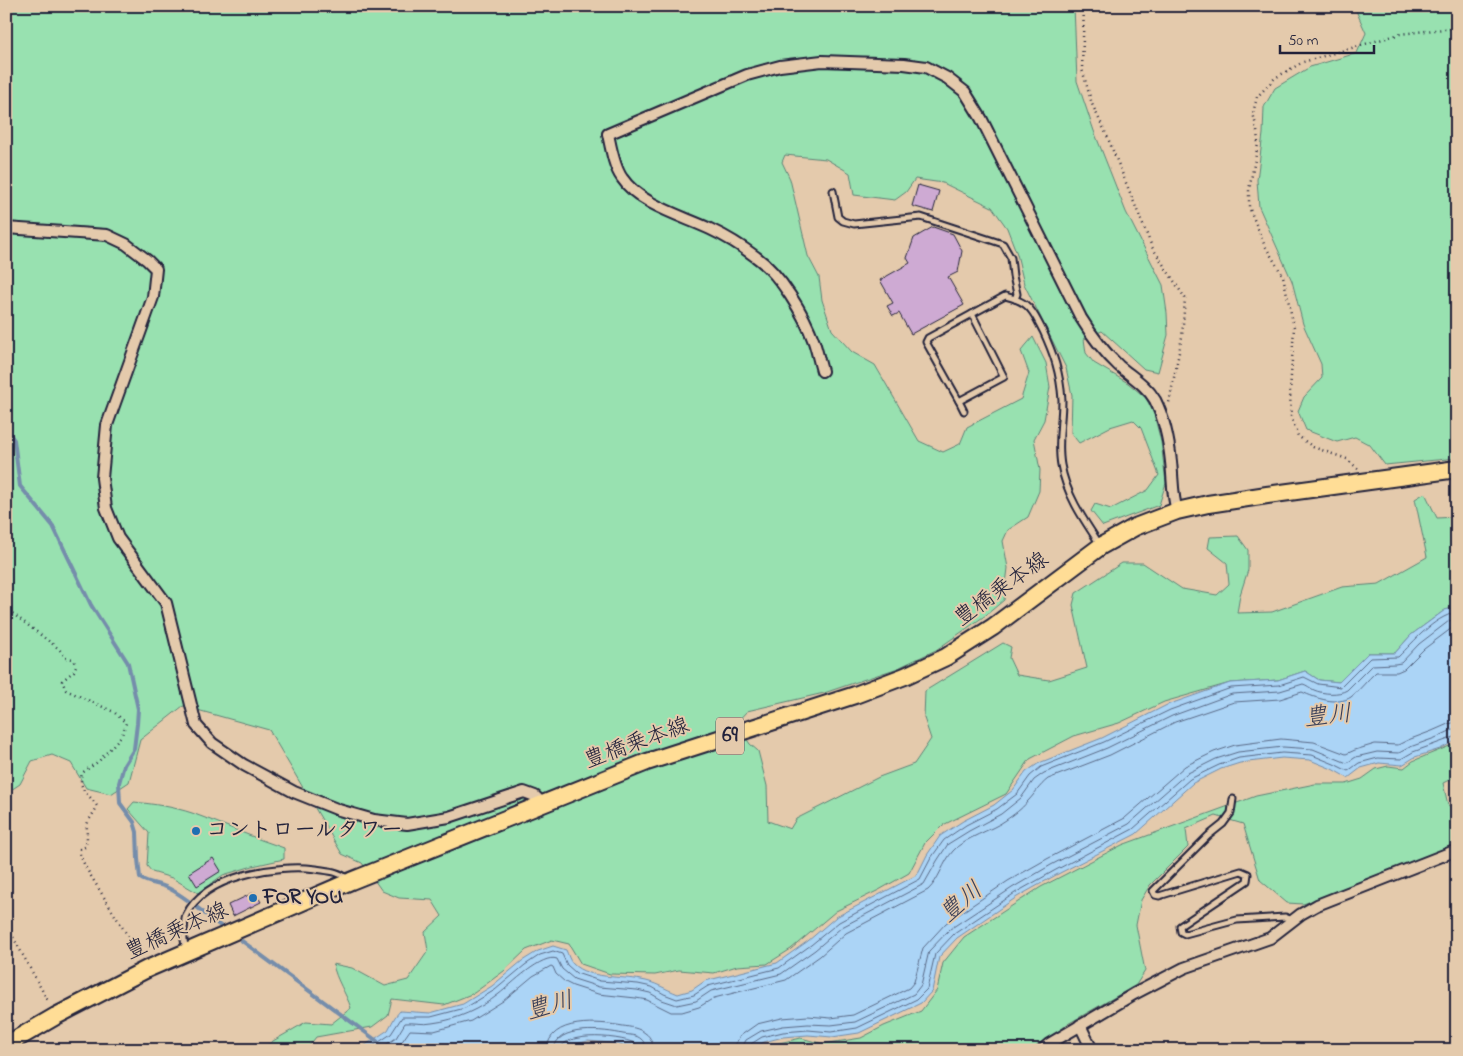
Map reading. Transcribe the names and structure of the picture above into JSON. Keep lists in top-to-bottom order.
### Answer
{
  "streets": {
    "main road": ["豊橋乗本線", "69"]
  },
  "water": ["豊川"],
  "places": ["コントロールタワー", "FOR YOU"],
  "scale_bar": "50 m"
}
